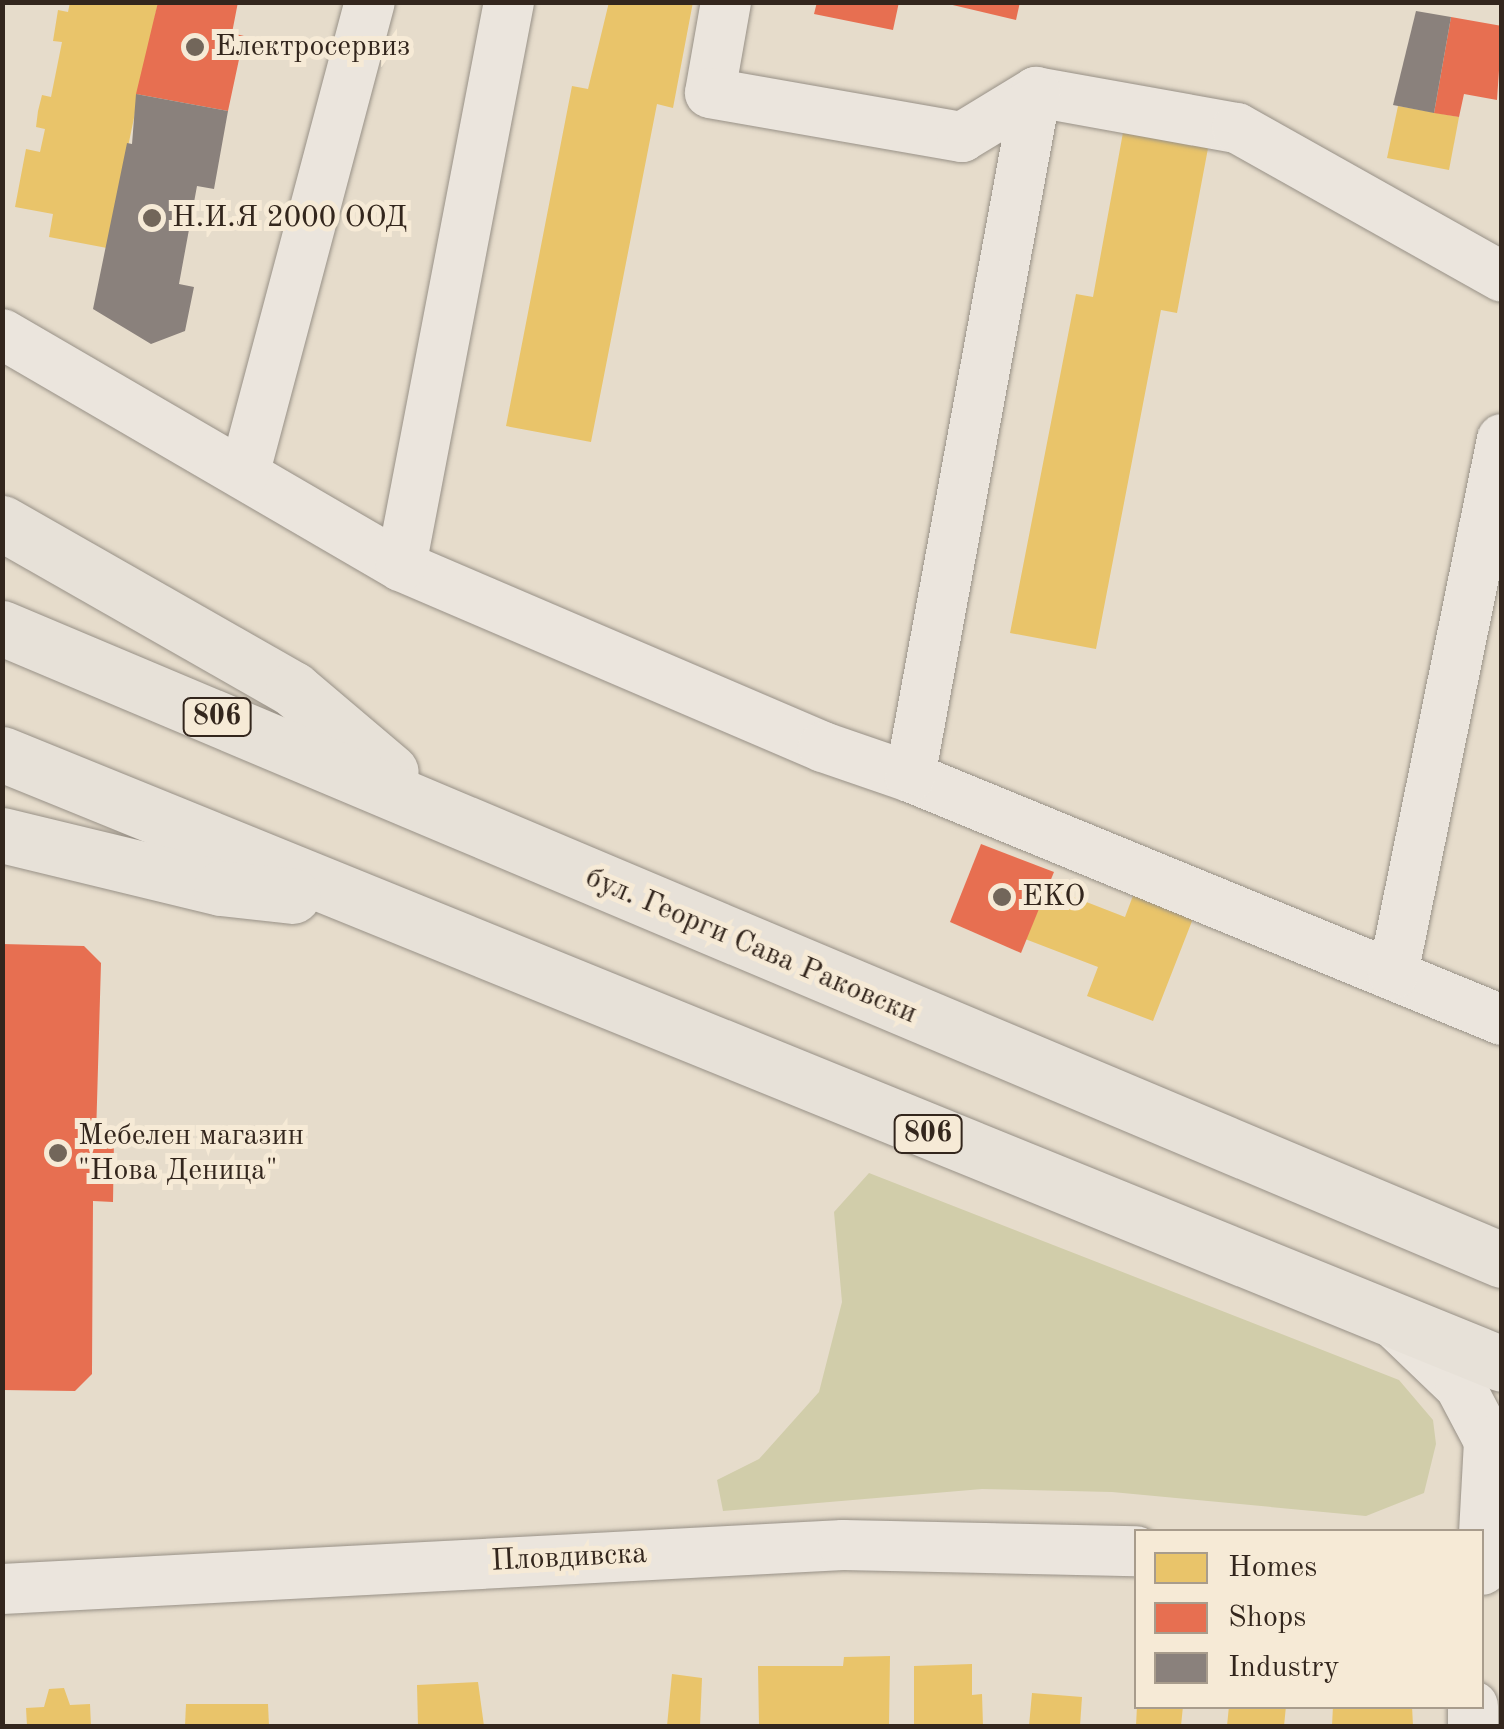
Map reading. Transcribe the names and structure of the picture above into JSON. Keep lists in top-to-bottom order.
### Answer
{
  "streets": {
    "main road": ["806", "бул. Георги Сава Раковски"],
    "street": ["Пловдивска"]
  },
  "places": [
    "Електросервиз",
    "Н.И.Я 2000 ООД",
    "EKO",
    "Мебелен магазин \"Нова Деница\""
  ],
  "legend": ["Homes", "Shops", "Industry"]
}
